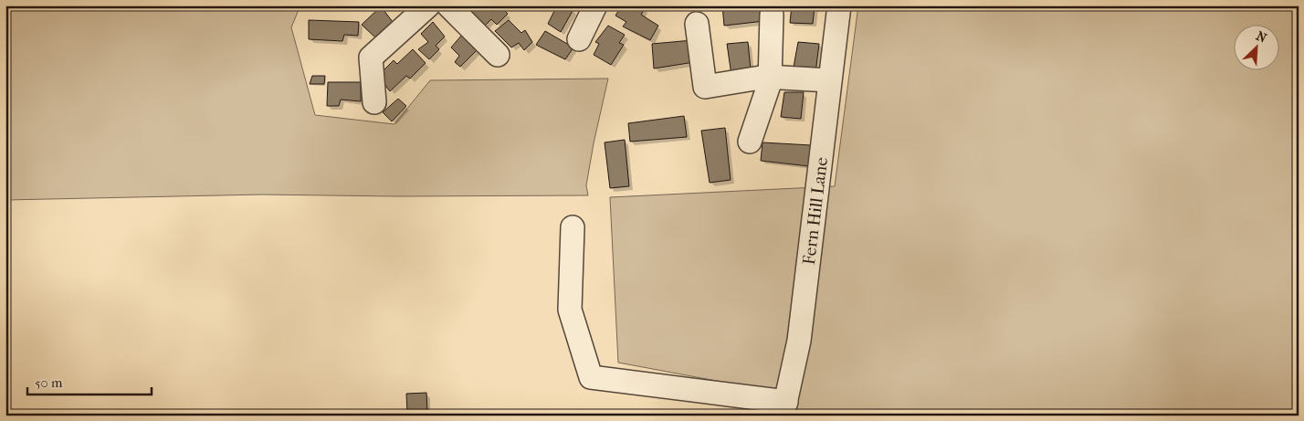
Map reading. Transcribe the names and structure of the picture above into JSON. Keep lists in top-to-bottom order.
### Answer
{
  "streets": {
    "street": ["Fern Hill Lane"]
  },
  "scale_bar": "50 m",
  "north": "top right"
}
